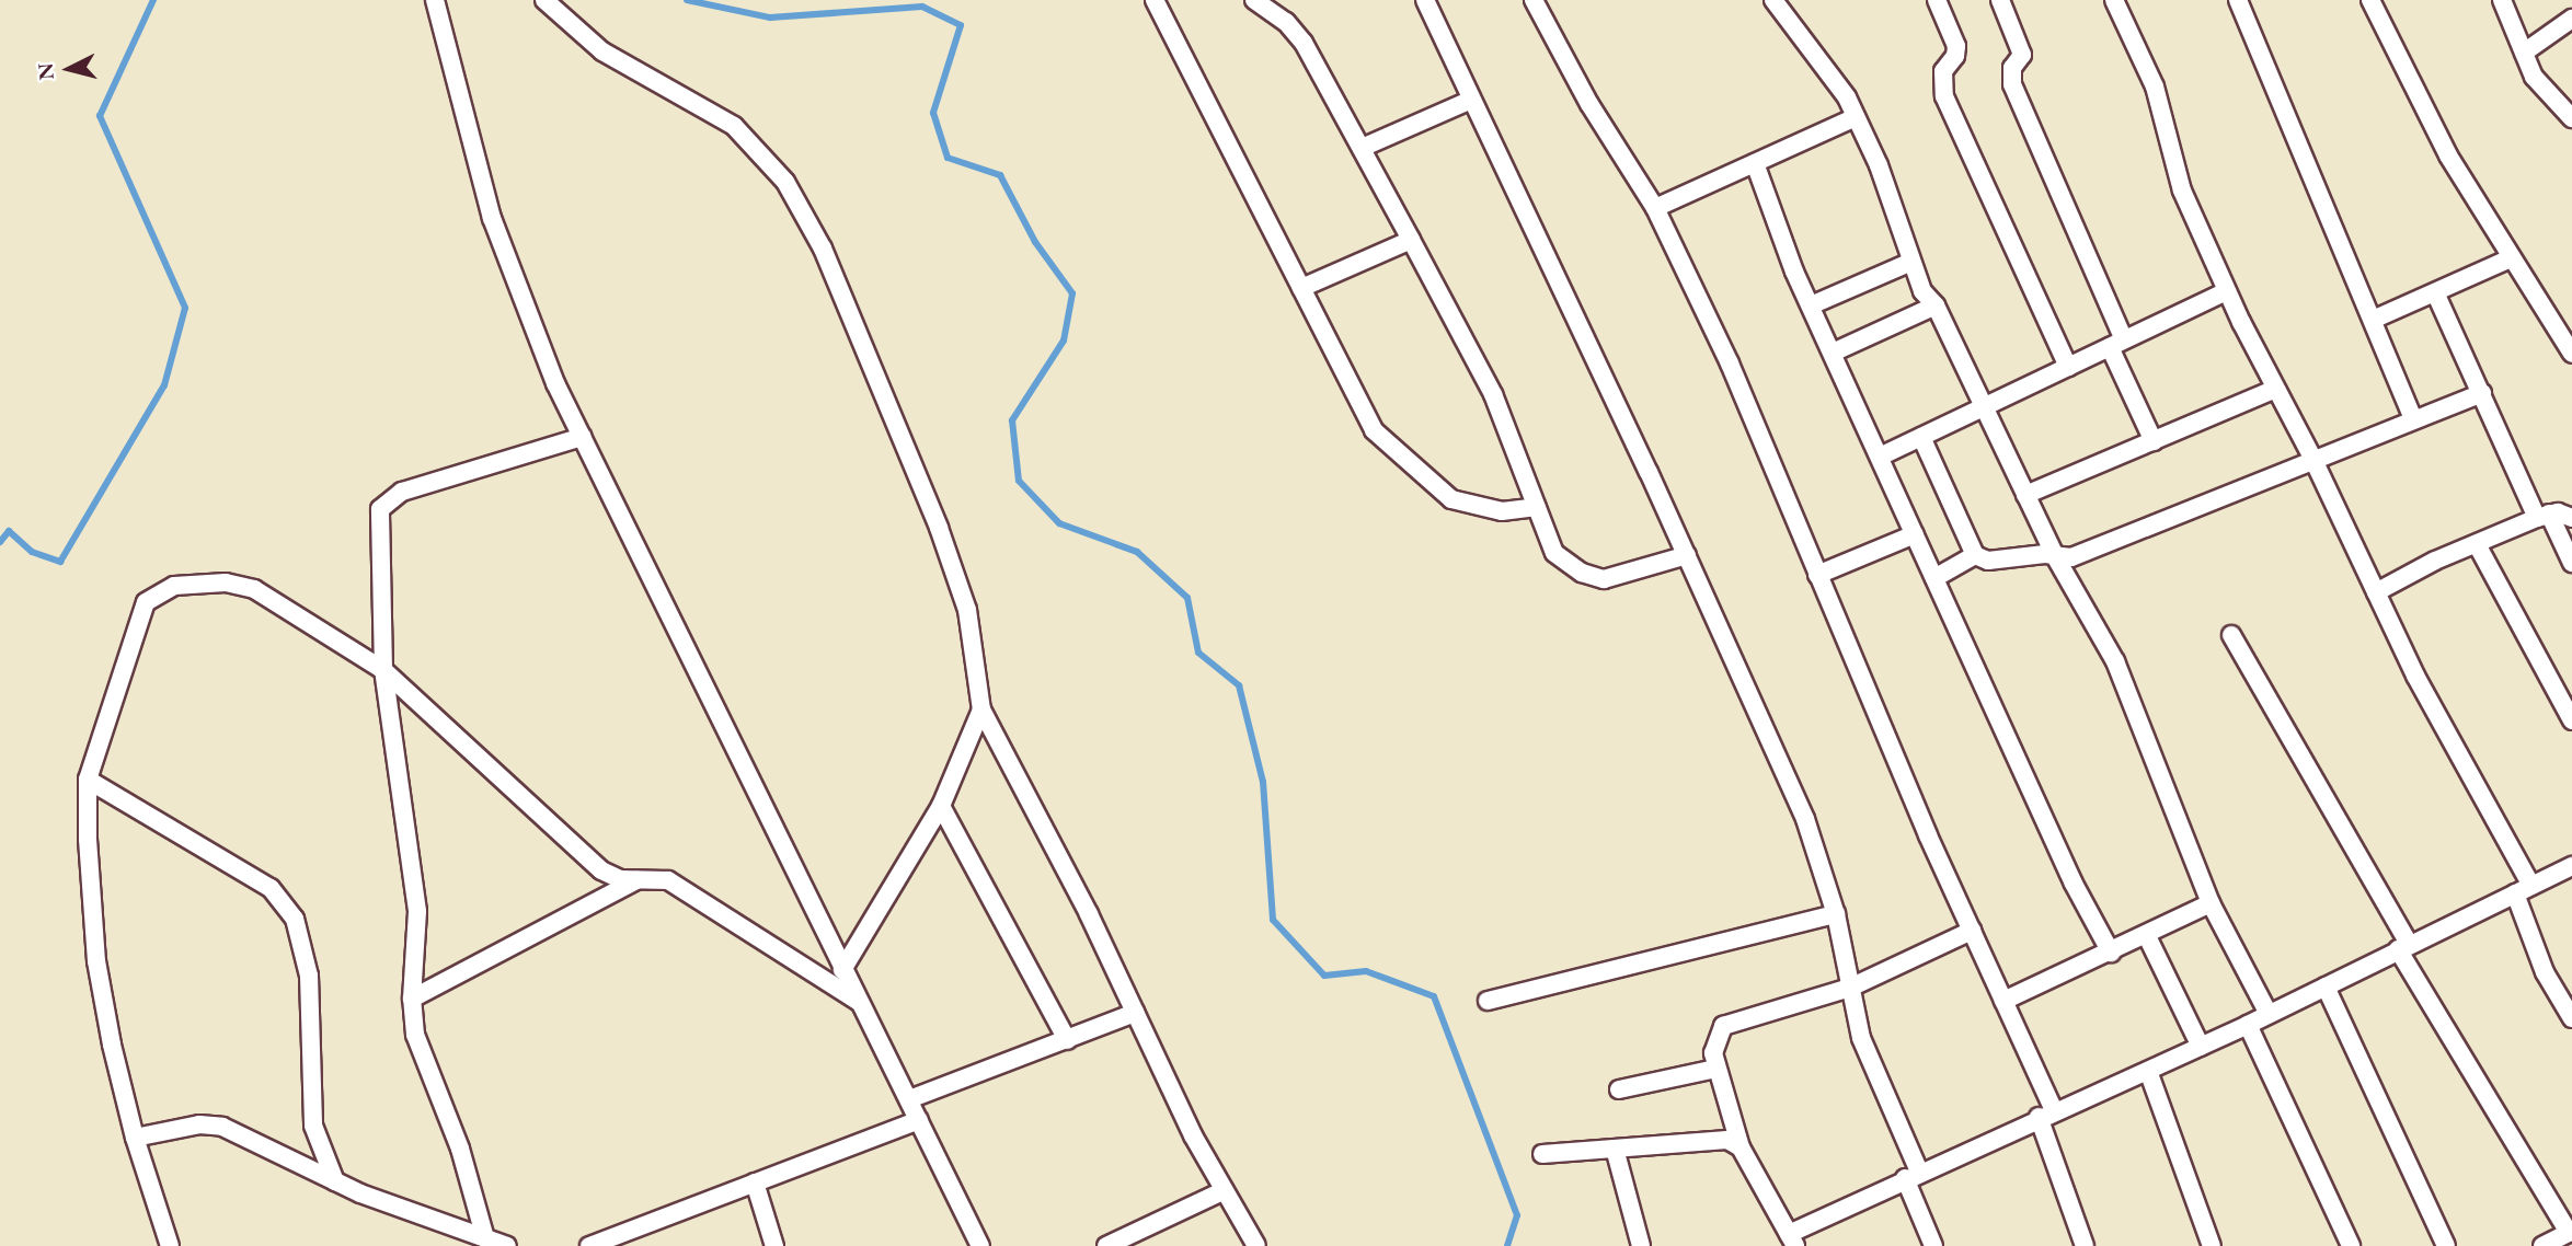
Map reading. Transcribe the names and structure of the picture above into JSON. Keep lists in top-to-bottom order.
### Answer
{
  "north": "left"
}
